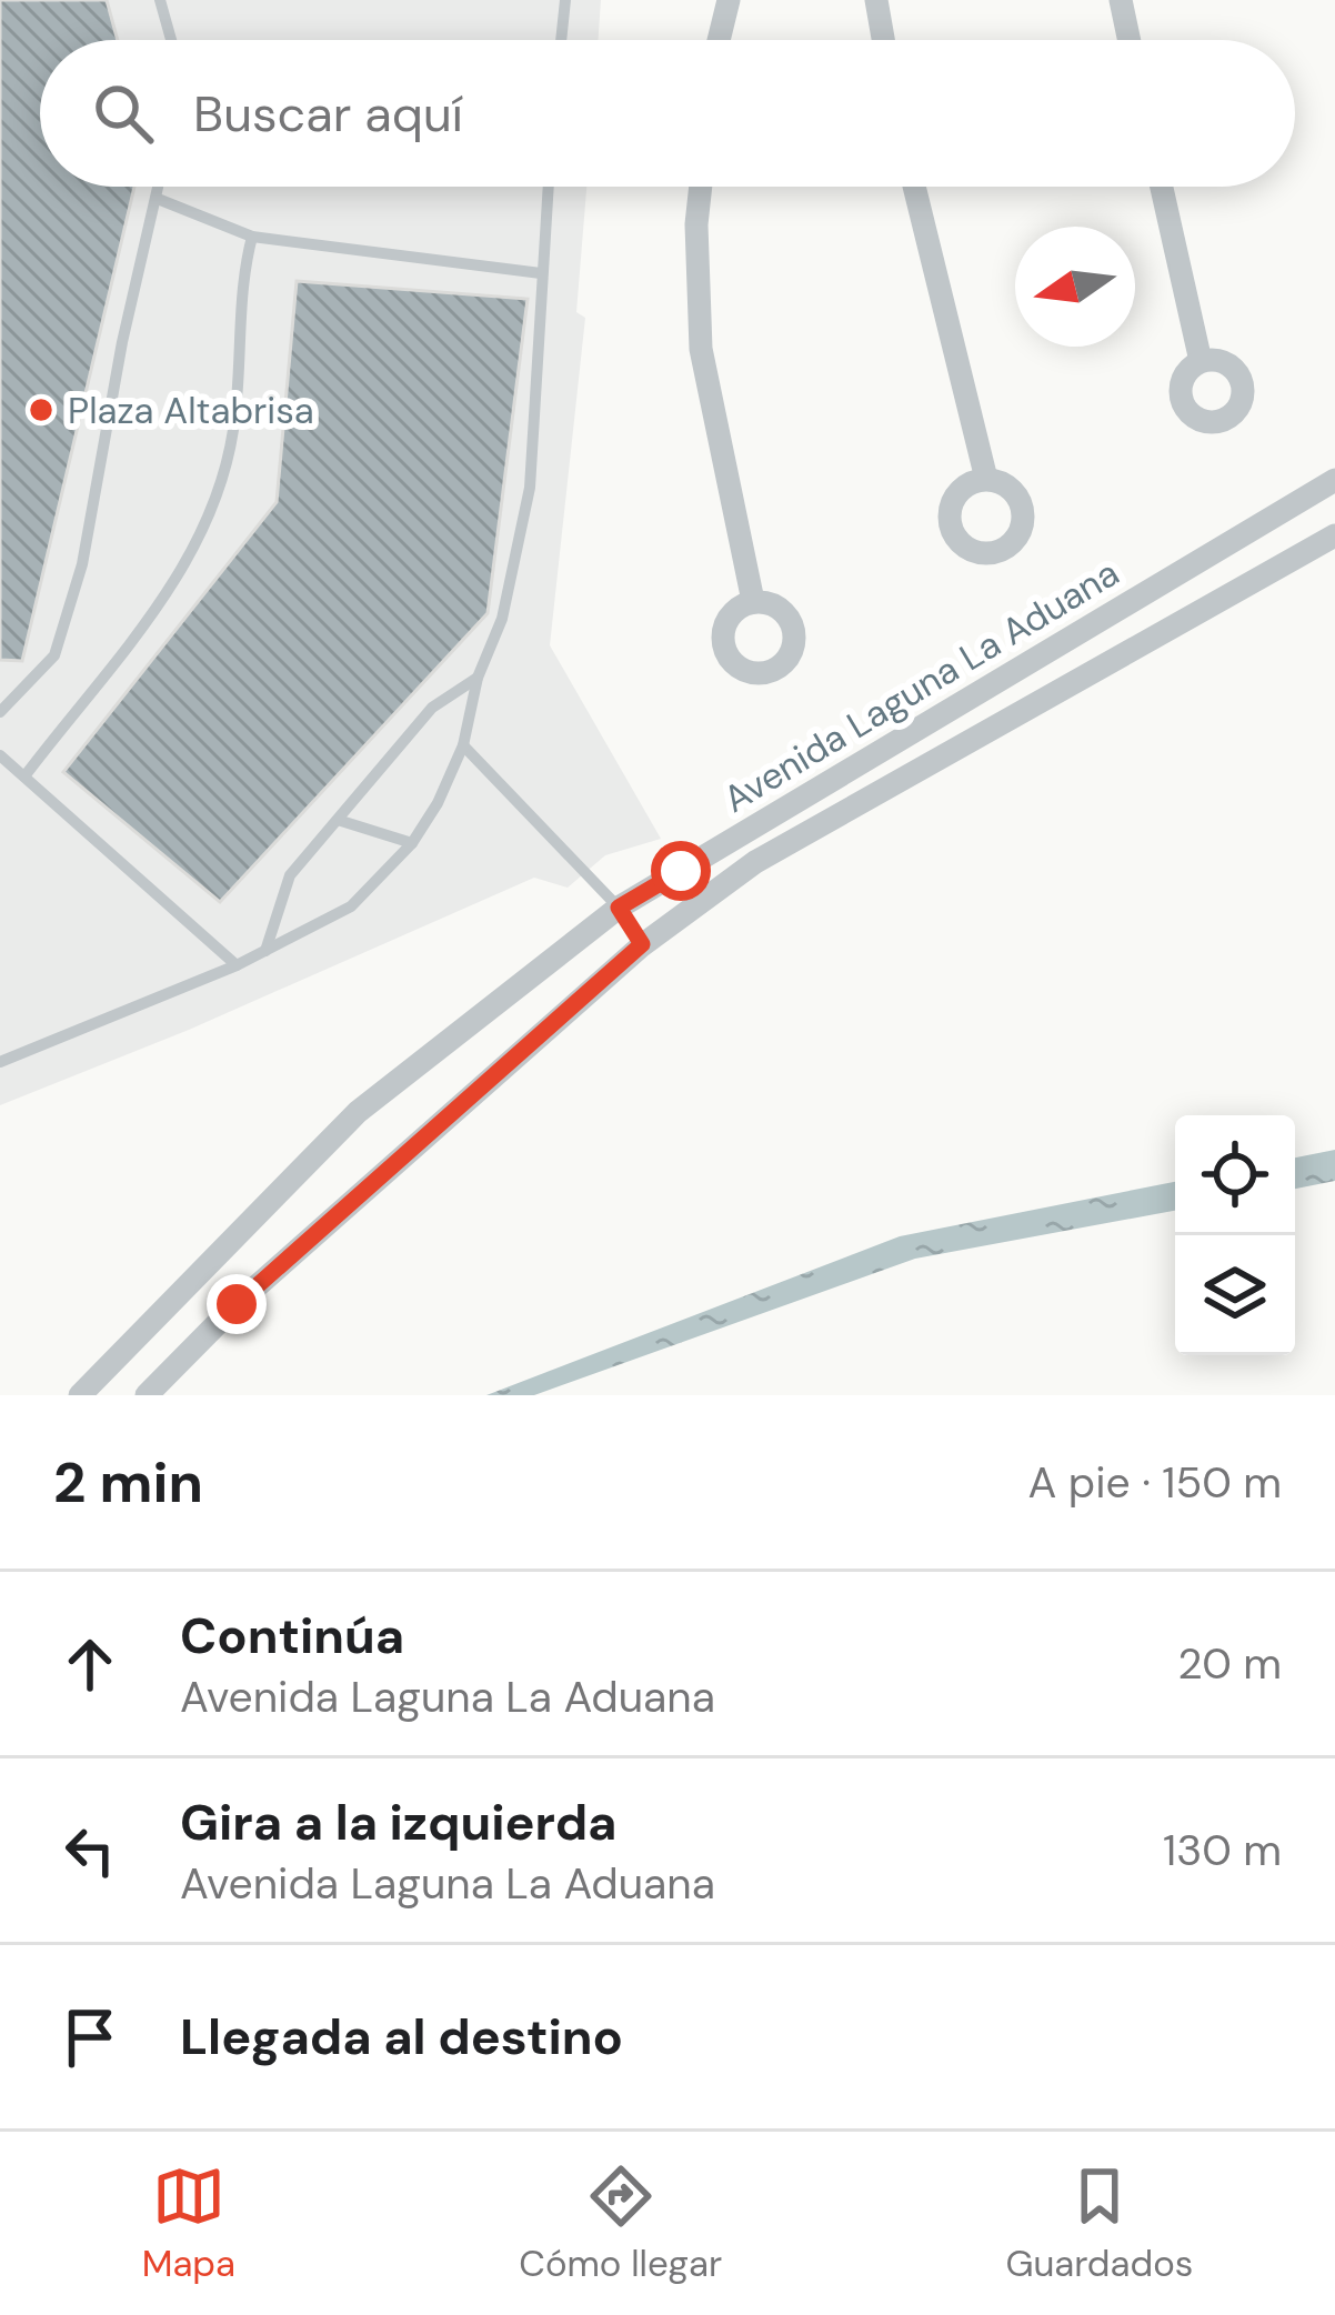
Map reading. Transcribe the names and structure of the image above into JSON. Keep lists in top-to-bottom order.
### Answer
{
  "streets": {
    "street": ["Avenida Laguna La Aduana"]
  },
  "places": ["Plaza Altabrisa"],
  "north": "left",
  "page": {
    "search": "Buscar aquí",
    "heading": ["2 min", "A pie · 150 m"],
    "list": [
      ["Continúa", "Avenida Laguna La Aduana", "20 m"],
      ["Gira a la izquierda", "Avenida Laguna La Aduana", "130 m"],
      "Llegada al destino"
    ],
    "nav": ["Mapa", "Cómo llegar", "Guardados"]
  }
}
